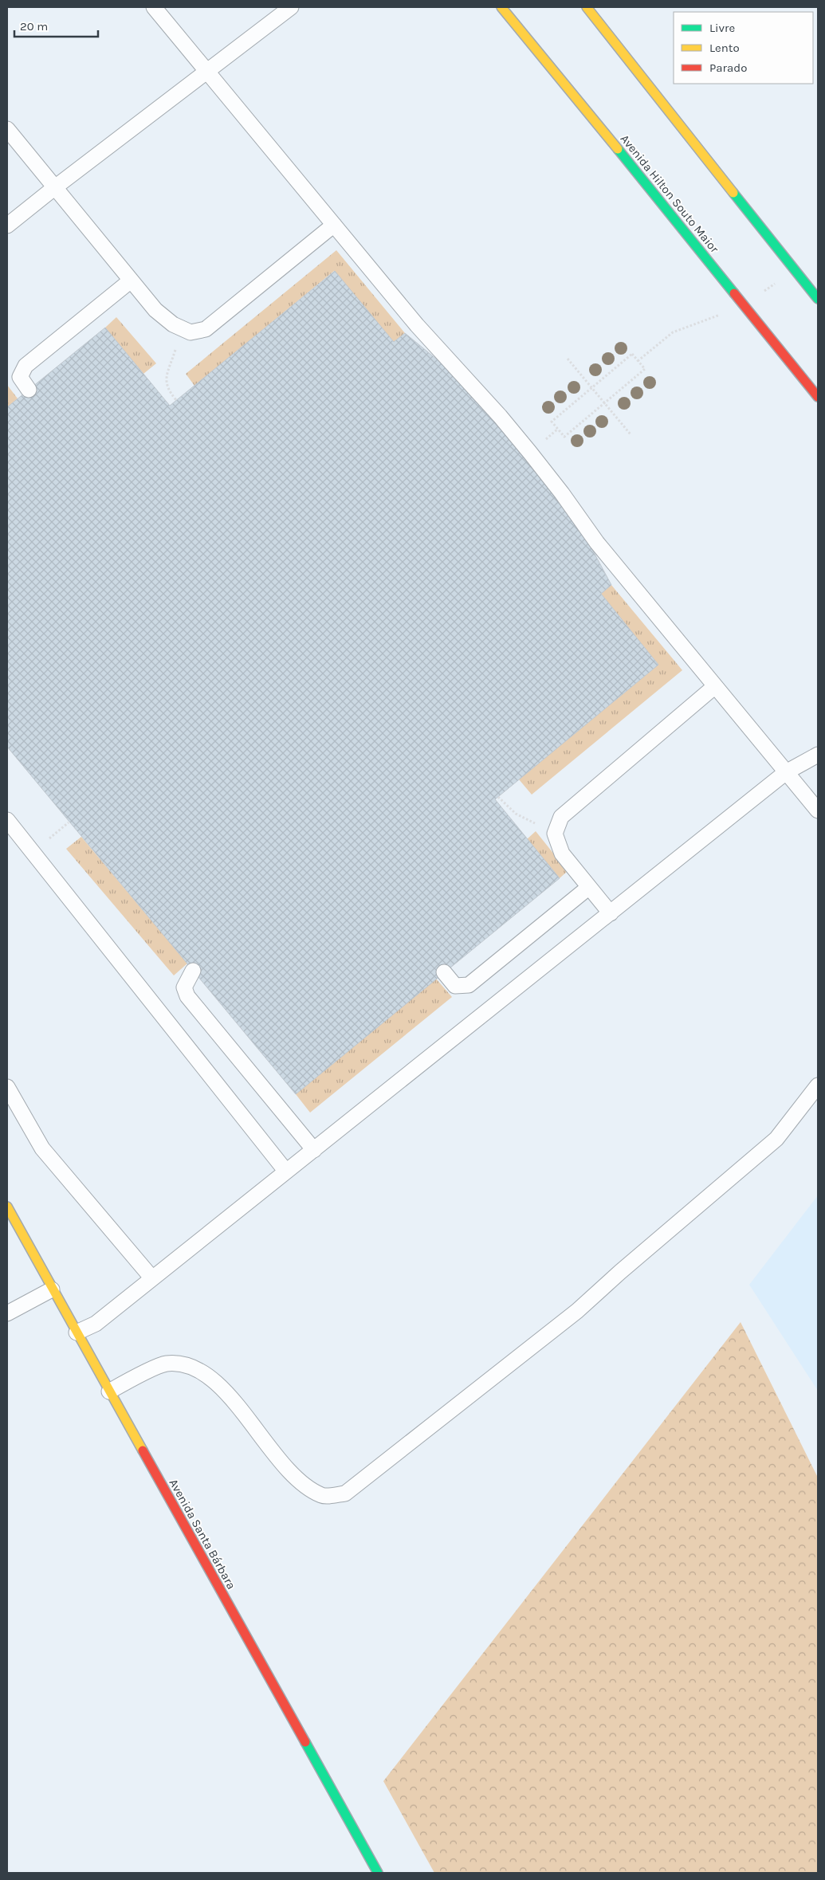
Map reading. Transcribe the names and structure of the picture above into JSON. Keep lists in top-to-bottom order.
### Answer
{
  "streets": {
    "main road": ["Avenida Hilton Souto Maior", "Avenida Santa Bárbara"]
  },
  "legend": ["Livre", "Lento", "Parado"],
  "scale_bar": "20 m"
}
